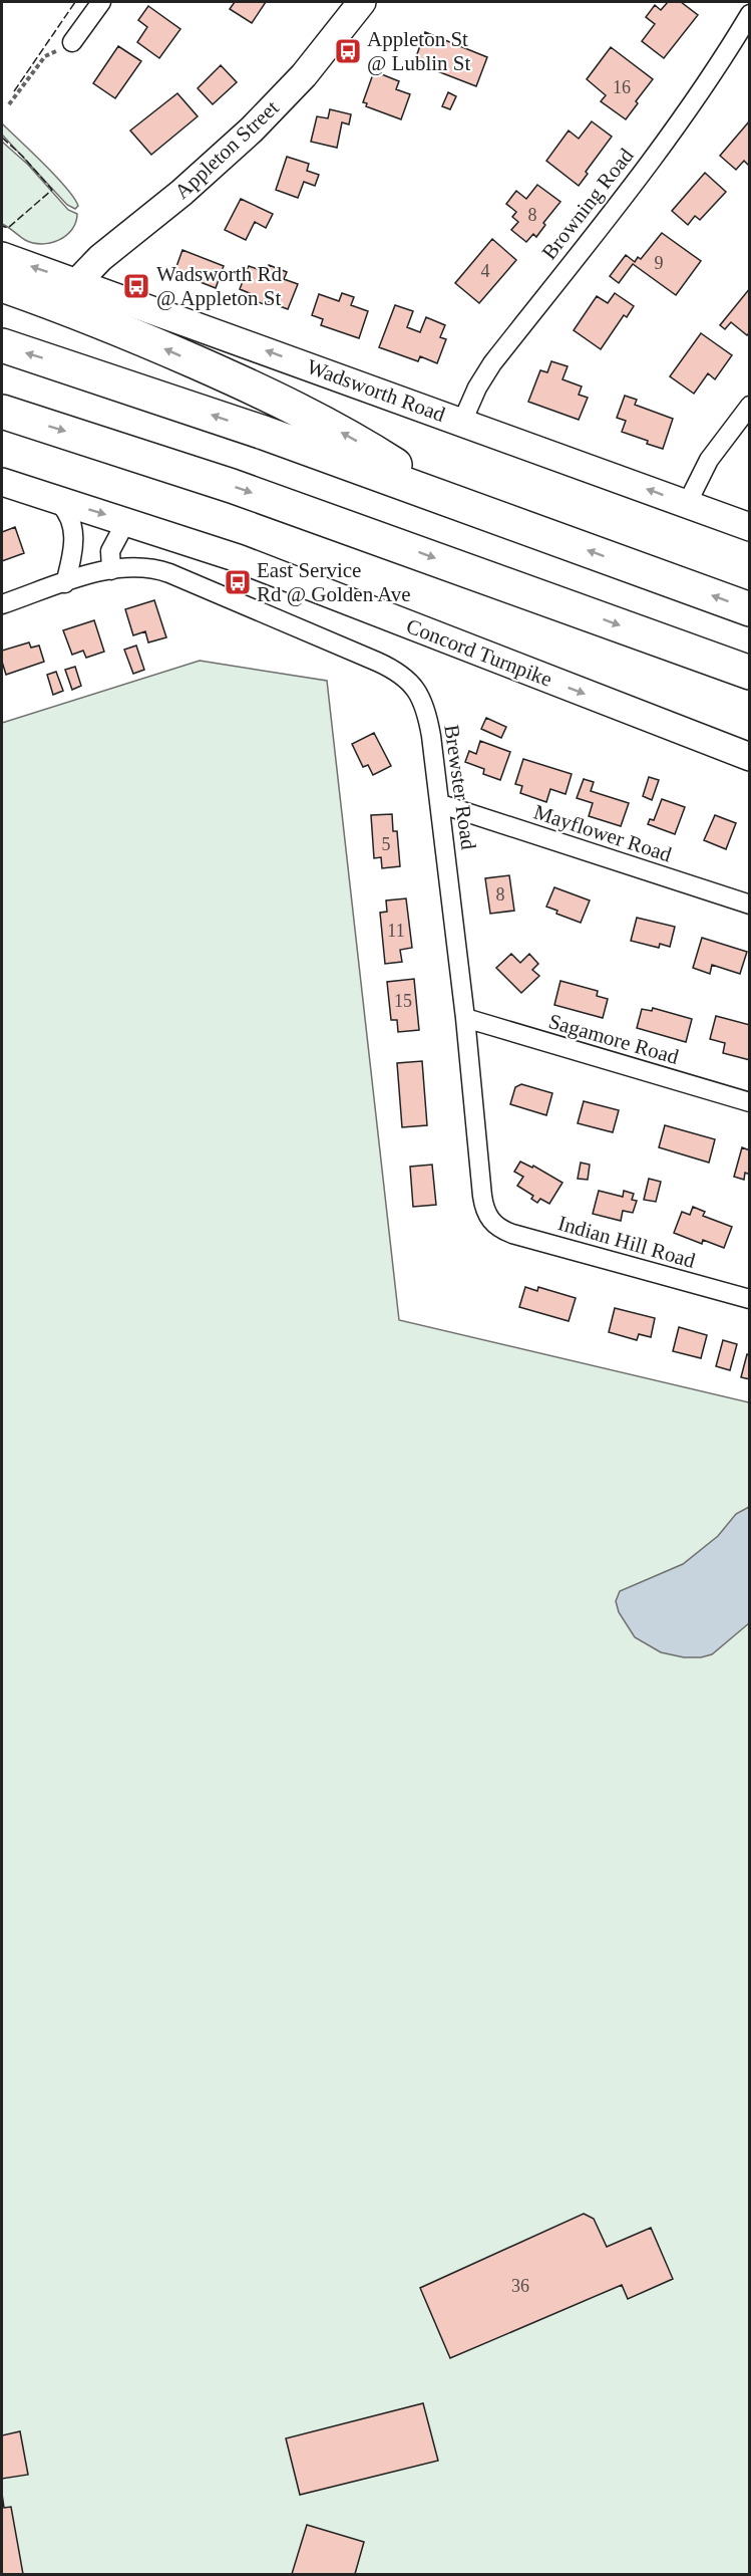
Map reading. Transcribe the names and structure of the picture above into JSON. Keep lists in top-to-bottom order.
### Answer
{
  "streets": {
    "main road": ["Appleton Street", "Wadsworth Road", "Concord Turnpike"],
    "street": [
      "Browning Road",
      "Brewster Road",
      "Mayflower Road",
      "Sagamore Road",
      "Indian Hill Road"
    ]
  },
  "crossings": [
    ["Appleton Street", "Wadsworth Road"],
    ["Browning Road", "Wadsworth Road"],
    ["Brewster Road", "Mayflower Road"],
    ["Brewster Road", "Sagamore Road"],
    ["Brewster Road", "Indian Hill Road"]
  ],
  "one_way": ["Wadsworth Road", "Concord Turnpike"],
  "places": {
    "bus stop": ["Appleton St @ Lublin St", "Wadsworth Rd @ Appleton St", "East Service Rd @ Golden Ave"]
  },
  "house_numbers": [
    "16",
    "8",
    "9",
    "4",
    "5",
    "8",
    "11",
    "15",
    "36"
  ]
}
